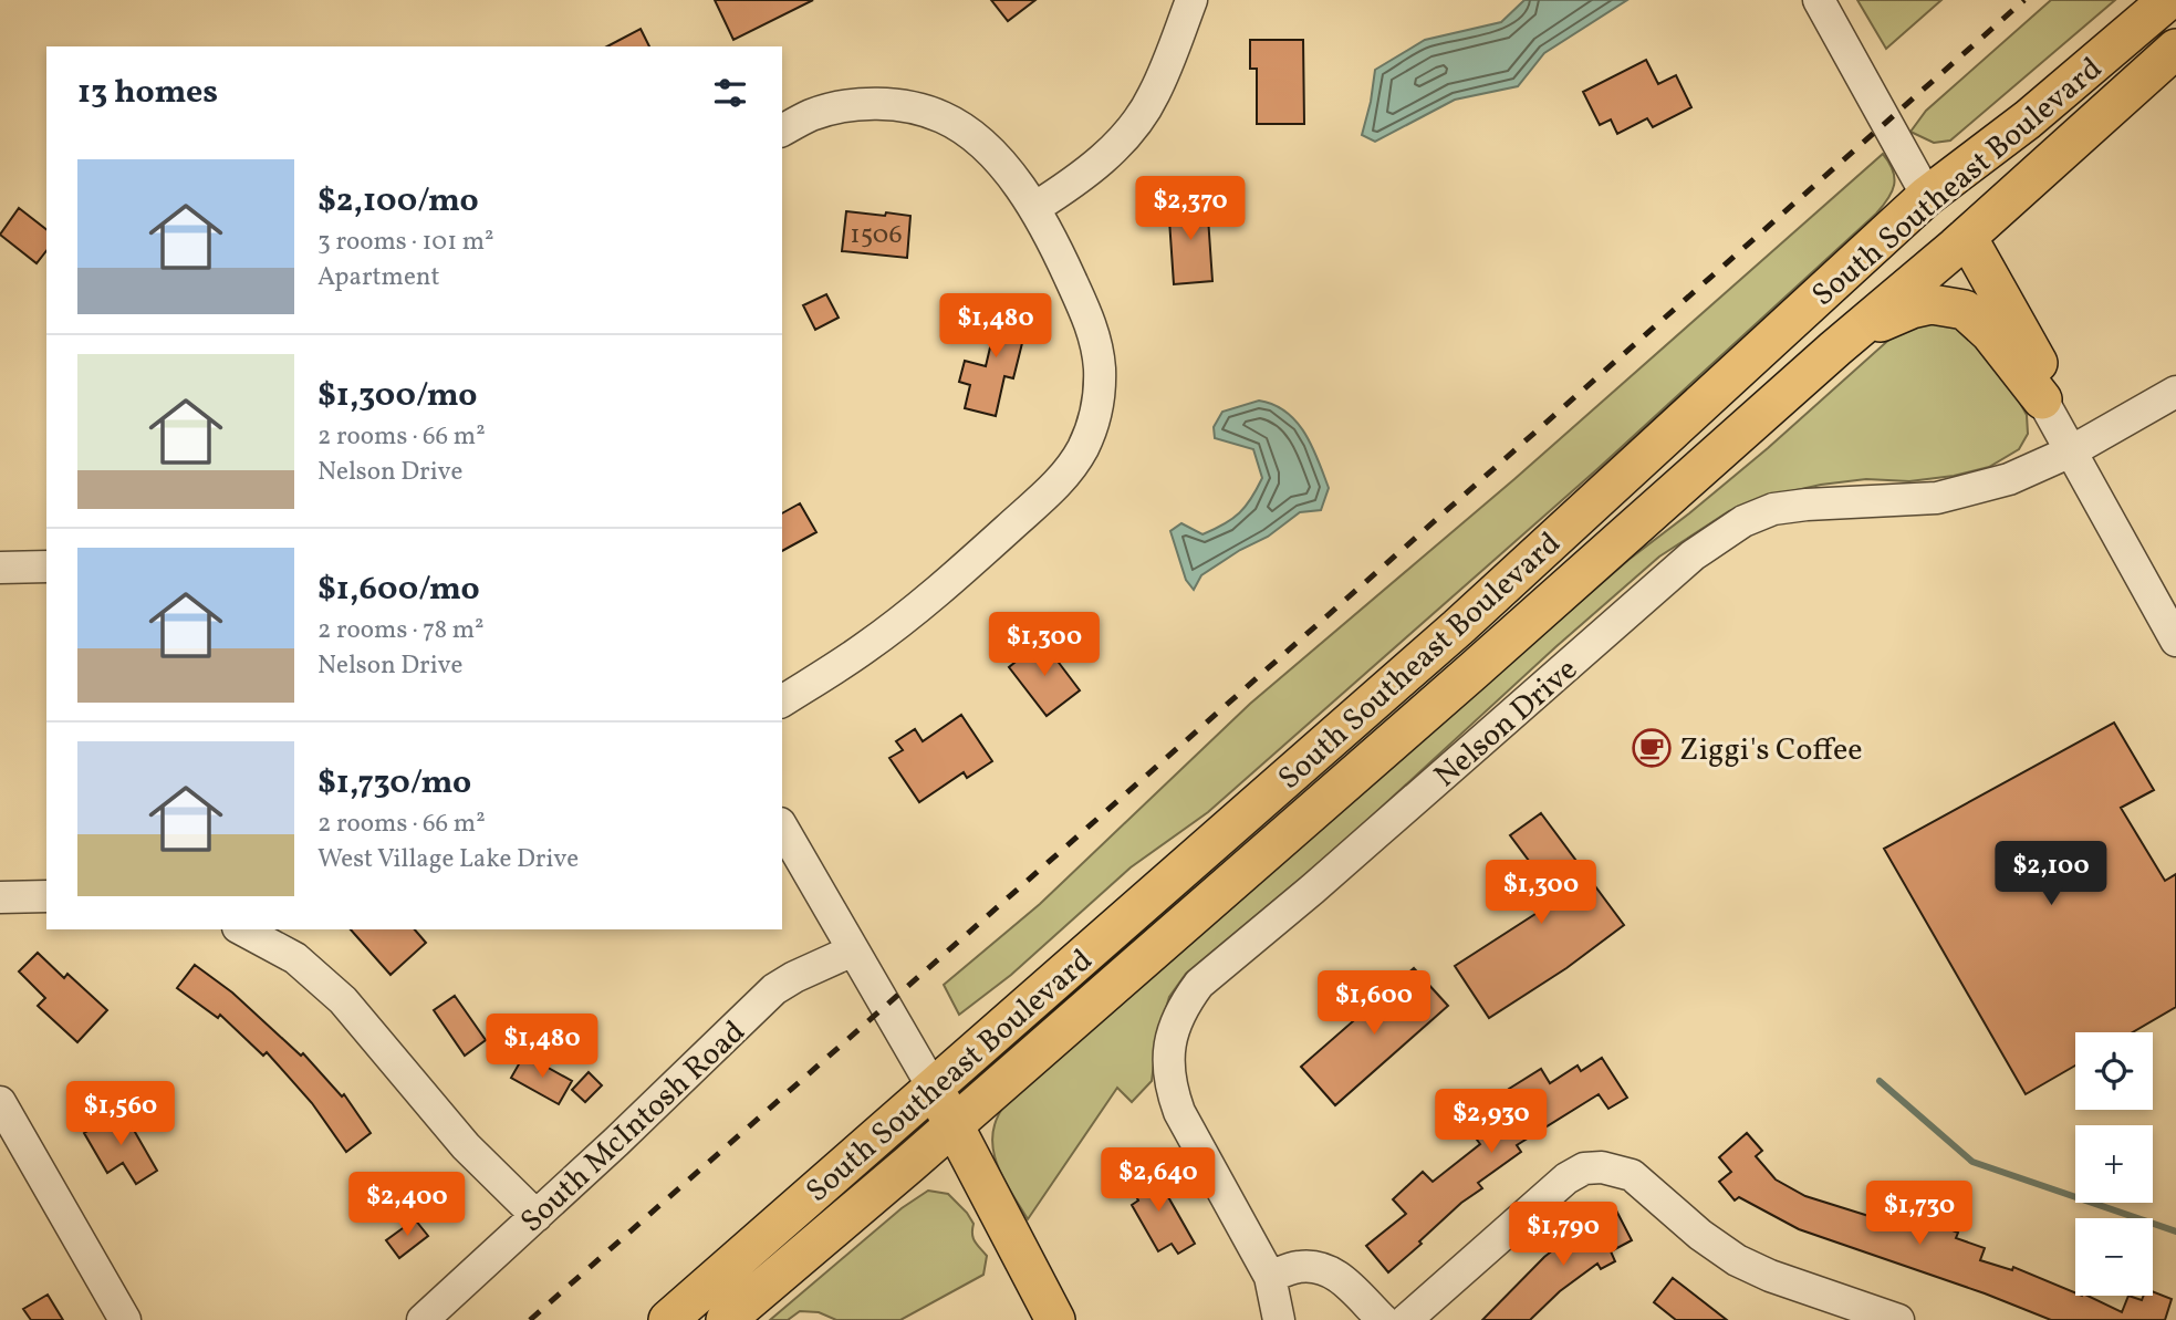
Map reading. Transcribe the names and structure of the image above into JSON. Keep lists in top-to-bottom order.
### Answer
{
  "streets": {
    "main road": ["South Southeast Boulevard"],
    "street": ["Nelson Drive", "South McIntosh Road"]
  },
  "places": {
    "cafe": ["Ziggi's Coffee"]
  },
  "house_numbers": ["1506"],
  "page": {
    "heading": "13 homes",
    "list": [
      {
        "name": "$2,100/mo",
        "note": "3 rooms · 101 m² · Apartment"
      },
      {
        "name": "$1,300/mo",
        "note": "2 rooms · 66 m² · Nelson Drive"
      },
      {
        "name": "$1,600/mo",
        "note": "2 rooms · 78 m² · Nelson Drive"
      },
      {
        "name": "$1,730/mo",
        "note": "2 rooms · 66 m² · West Village Lake Drive"
      }
    ],
    "price": [
      "$2,370",
      "$1,480",
      "$1,300",
      "$2,100",
      "$1,300",
      "$1,600",
      "$1,480",
      "$1,560",
      "$2,930",
      "$2,640",
      "$2,400",
      "$1,730",
      "$1,790"
    ],
    "map_buttons": ["+", "−"]
  }
}
